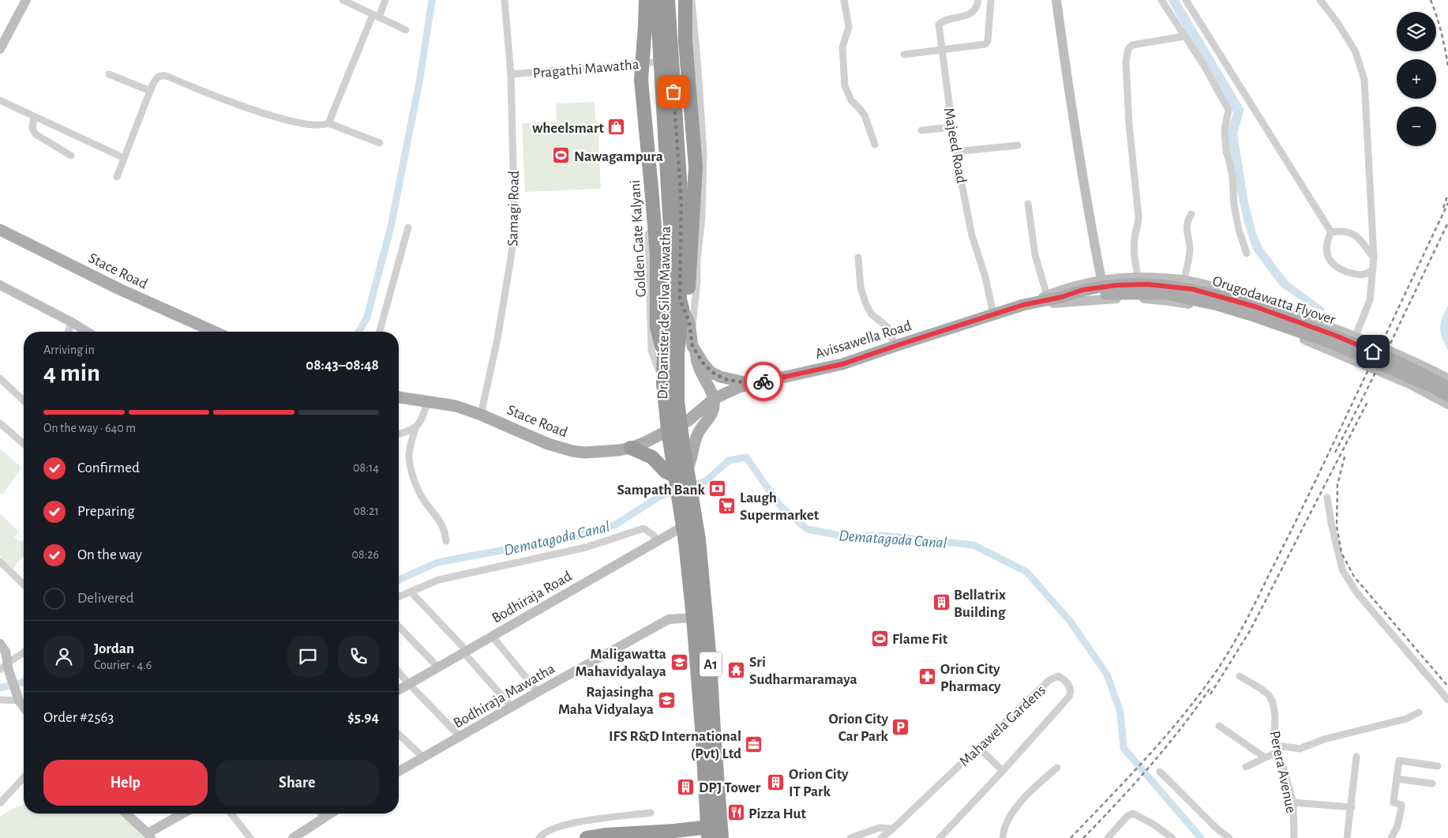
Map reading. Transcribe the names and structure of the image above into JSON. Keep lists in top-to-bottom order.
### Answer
{
  "streets": {
    "highway": ["Golden Gate Kalyani", "Dr. Danister de Silva Mawatha", "A1"],
    "main road": ["Stace Road", "Orugodawatta Flyover", "Avissawella Road"],
    "street": [
      "Pragathi Mawatha",
      "Majeed Road",
      "Samagi Road",
      "Bodhiraja Road",
      "Bodhiraja Mawatha",
      "Mahawela Gardens",
      "Perera Avenue"
    ]
  },
  "crossings": [
    ["Pragathi Mawatha", "Samagi Road"],
    ["Pragathi Mawatha", "Dr. Danister de Silva Mawatha"],
    ["Majeed Road", "Avissawella Road"],
    ["Samagi Road", "Stace Road"],
    ["Golden Gate Kalyani", "Dr. Danister de Silva Mawatha"],
    ["Stace Road", "Dr. Danister de Silva Mawatha"],
    ["Stace Road", "Avissawella Road"],
    ["Orugodawatta Flyover", "Avissawella Road"],
    ["Dr. Danister de Silva Mawatha", "Avissawella Road"],
    ["Dr. Danister de Silva Mawatha", "Bodhiraja Road"],
    ["Dr. Danister de Silva Mawatha", "Bodhiraja Mawatha"]
  ],
  "water": ["Dematagoda Canal"],
  "places": {
    "shop": ["wheelsmart"],
    "sports": ["Nawagampura", "Flame Fit"],
    "bank": ["Sampath Bank"],
    "supermarket": ["Laugh Supermarket"],
    "building": ["Bellatrix Building", "Orion City IT Park", "DPJ Tower"],
    "school or university": ["Maligawatta Mahavidyalaya", "Rajasingha Maha Vidyalaya"],
    "temple": ["Sri Sudharmaramaya"],
    "pharmacy": ["Orion City Pharmacy"],
    "parking": ["Orion City Car Park"],
    "office": ["IFS R&D International (Pvt) Ltd"],
    "restaurant": ["Pizza Hut"]
  },
  "page": {
    "map_buttons": ["+", "−"],
    "heading": ["4 min", "Arriving in", "08:43–08:48"],
    "panel": [
      "Jordan",
      "Courier · 4.6",
      "Order #2563",
      "$5.94"
    ],
    "bar": "On the way · 640 m",
    "list": [
      ["Confirmed", "08:14"],
      ["Preparing", "08:21"],
      ["On the way", "08:26"],
      "Delivered"
    ],
    "buttons": ["Help", "Share"]
  }
}
